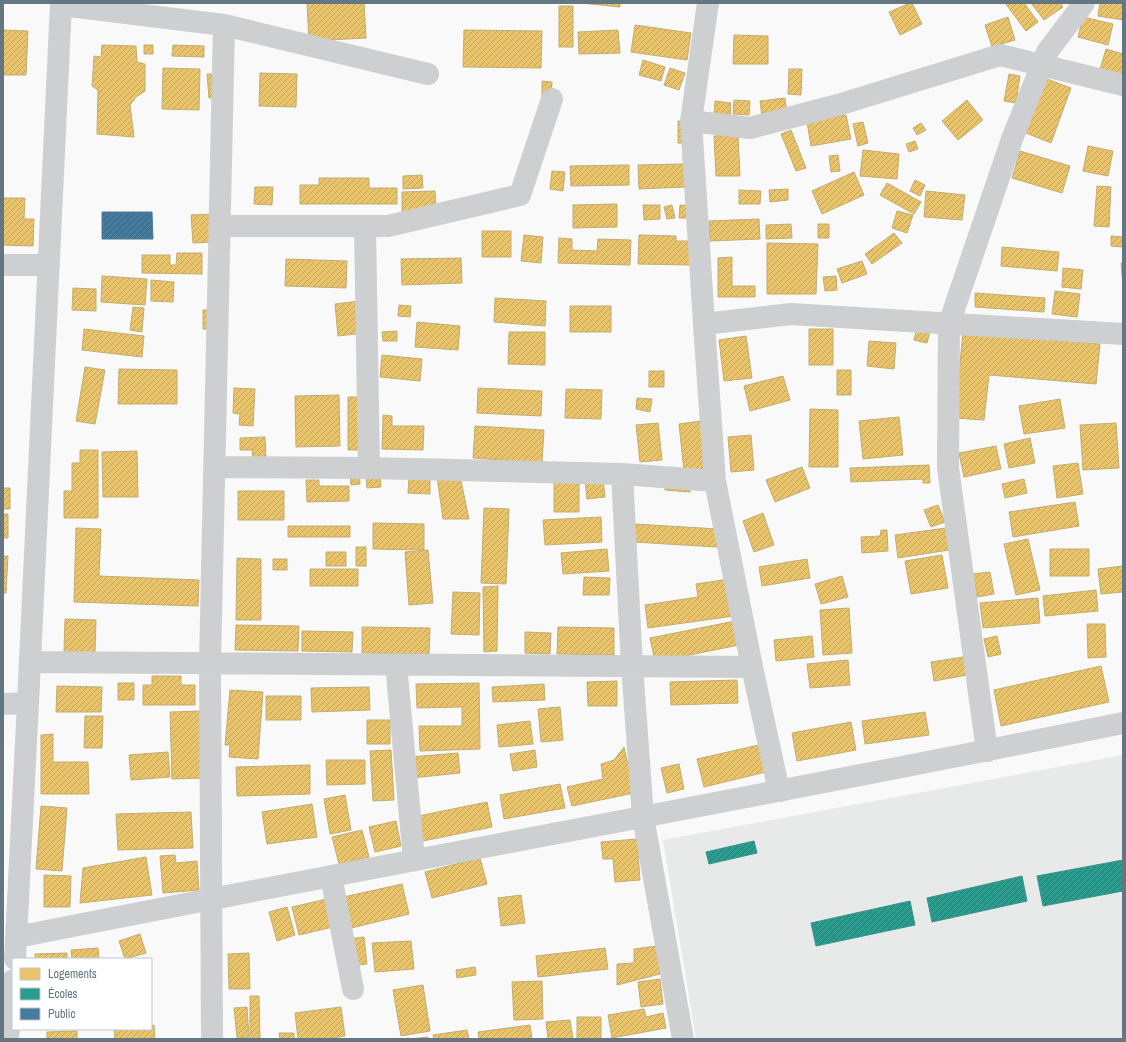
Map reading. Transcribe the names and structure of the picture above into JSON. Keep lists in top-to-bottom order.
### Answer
{
  "legend": ["Logements", "Écoles", "Public"]
}
